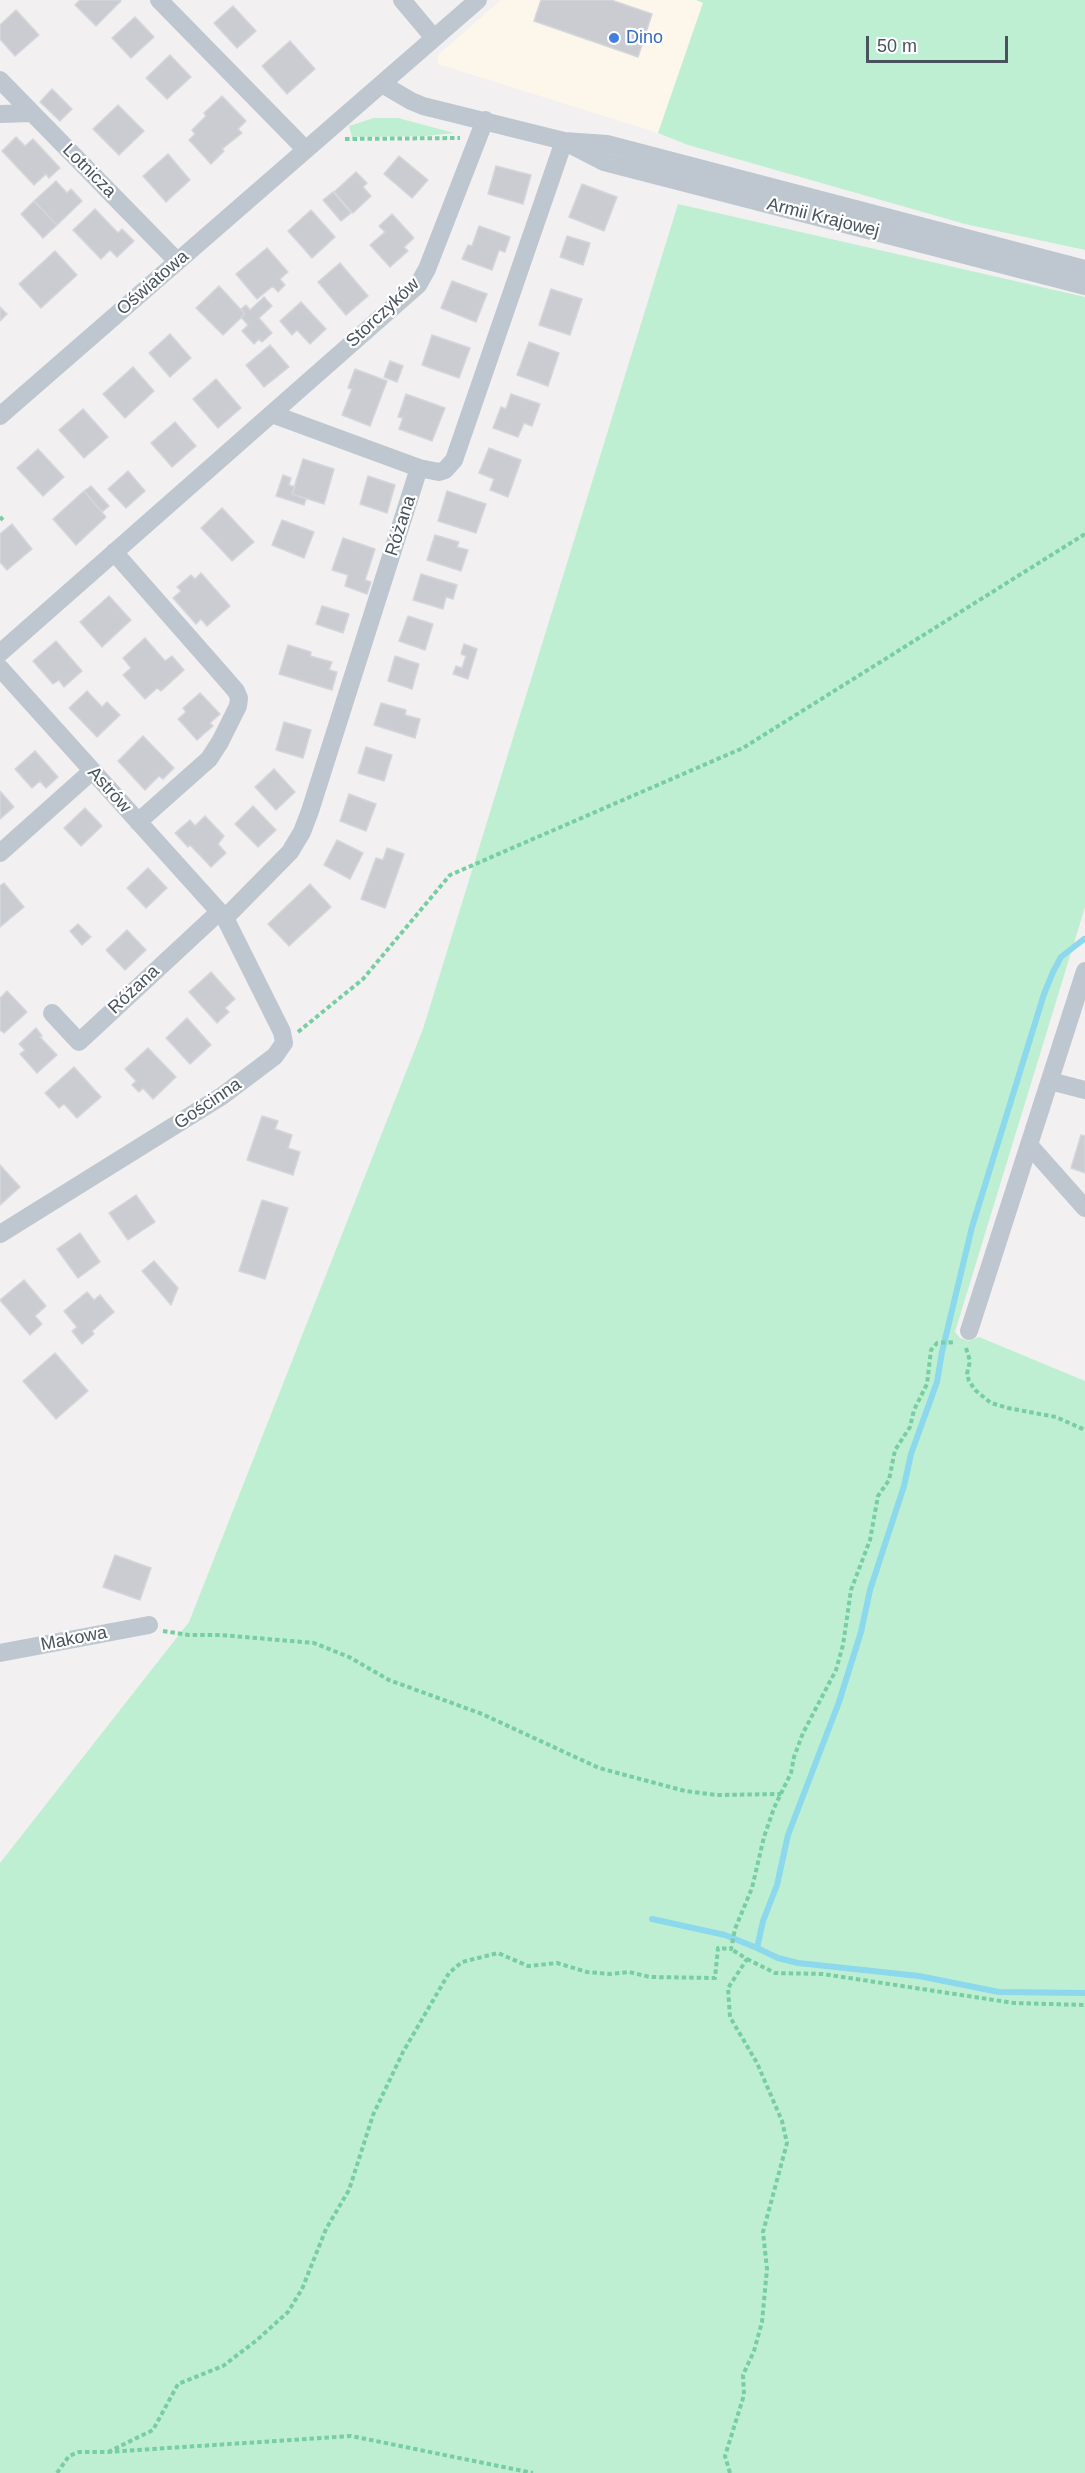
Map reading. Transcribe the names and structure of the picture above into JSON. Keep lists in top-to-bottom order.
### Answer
{
  "streets": {
    "street": [
      "Lotnicza",
      "Armii Krajowej",
      "Oświatowa",
      "Storczyków",
      "Różana",
      "Astrów",
      "Gościnna",
      "Makowa"
    ]
  },
  "crossings": [
    ["Lotnicza", "Oświatowa"],
    ["Armii Krajowej", "Oświatowa"],
    ["Armii Krajowej", "Storczyków"],
    ["Różana", "Astrów"]
  ],
  "places": ["Dino"],
  "scale_bar": "50 m"
}
